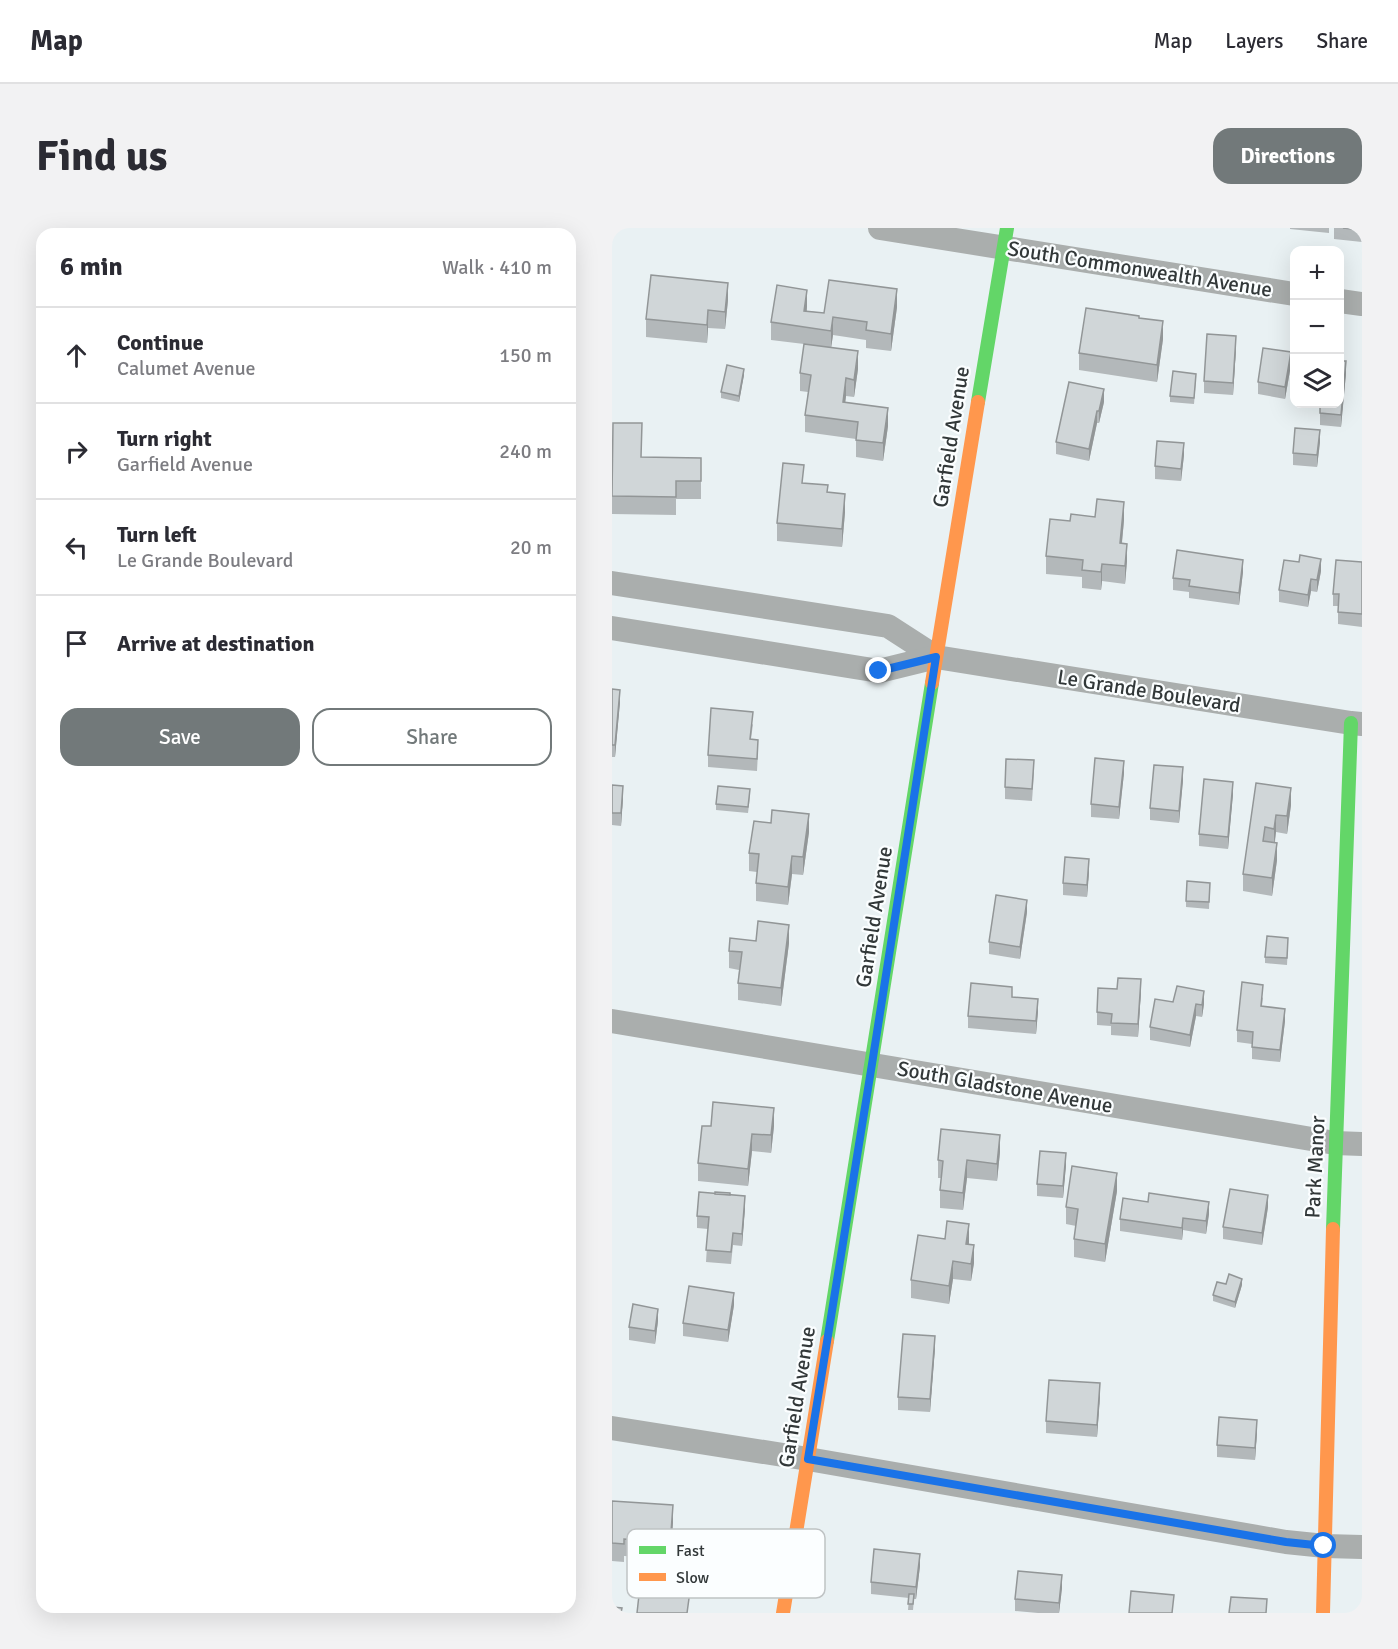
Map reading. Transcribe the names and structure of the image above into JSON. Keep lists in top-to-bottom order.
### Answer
{
  "streets": {
    "street": [
      "South Commonwealth Avenue",
      "Garfield Avenue",
      "Le Grande Boulevard",
      "South Gladstone Avenue",
      "Park Manor"
    ]
  },
  "crossings": [
    ["South Commonwealth Avenue", "Garfield Avenue"],
    ["Garfield Avenue", "Le Grande Boulevard"],
    ["Garfield Avenue", "South Gladstone Avenue"],
    ["Le Grande Boulevard", "Park Manor"],
    ["South Gladstone Avenue", "Park Manor"]
  ],
  "legend": ["Fast", "Slow"],
  "page": {
    "header": "Map",
    "nav": ["Map", "Layers", "Share"],
    "buttons": [
      "Directions",
      ["Save", "Share"]
    ],
    "title": "Find us",
    "heading": ["6 min", "Walk · 410 m"],
    "map_buttons": ["+", "−"],
    "list": [
      ["Continue", "Calumet Avenue", "150 m"],
      ["Turn right", "Garfield Avenue", "240 m"],
      ["Turn left", "Le Grande Boulevard", "20 m"],
      "Arrive at destination"
    ]
  }
}
